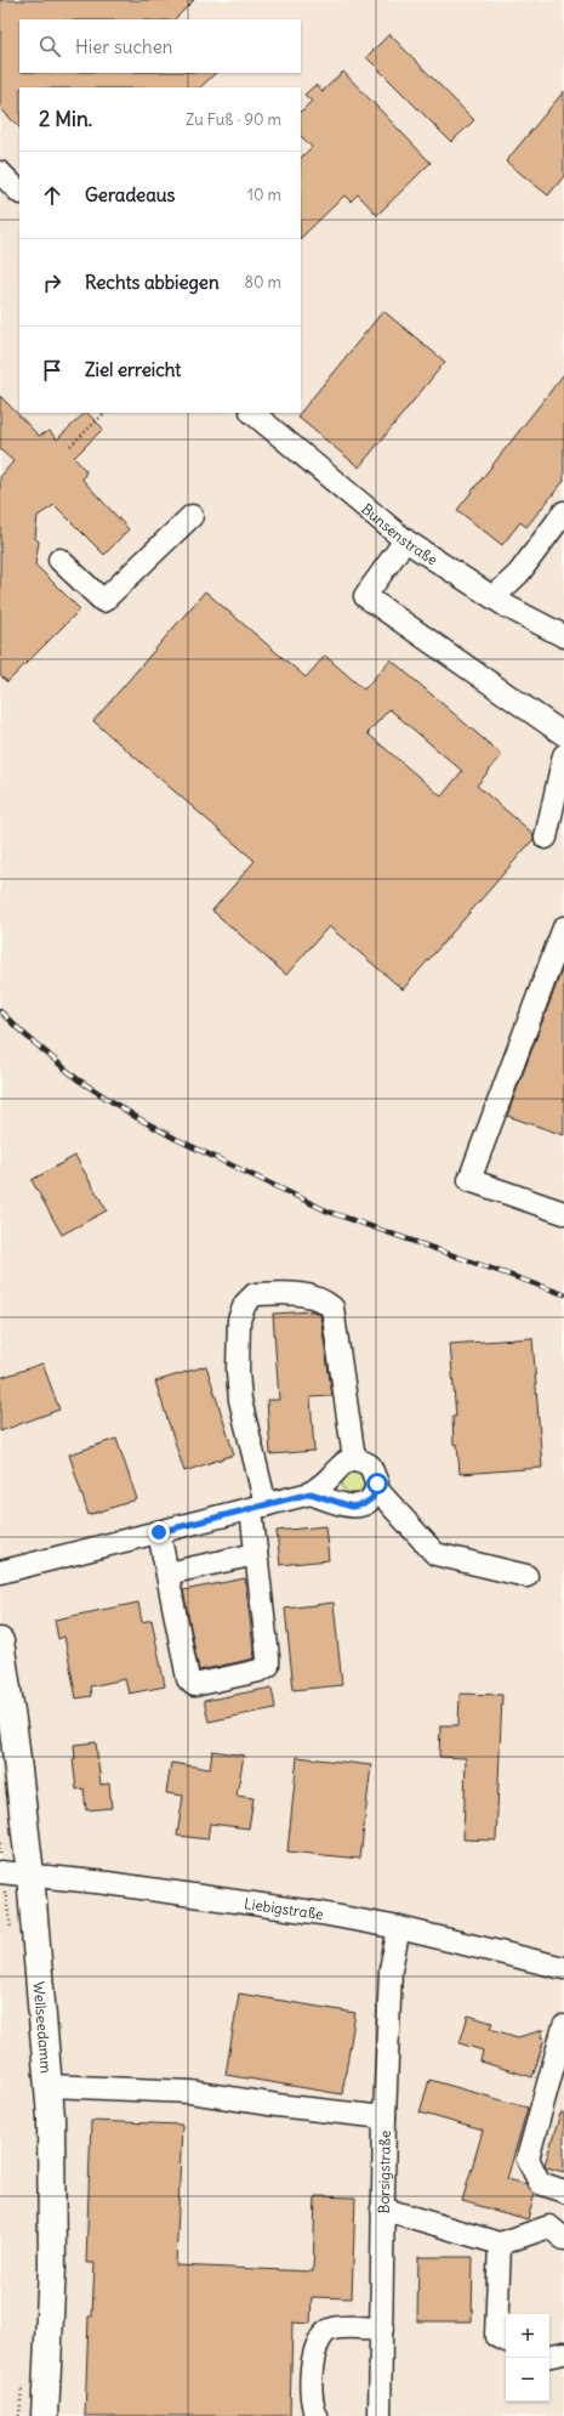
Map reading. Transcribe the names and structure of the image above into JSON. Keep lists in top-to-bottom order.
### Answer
{
  "streets": {
    "main road": ["Wellseedamm"],
    "street": ["Bunsenstraße", "Liebigstraße", "Borsigstraße"]
  },
  "crossings": [
    ["Liebigstraße", "Wellseedamm"],
    ["Liebigstraße", "Borsigstraße"]
  ],
  "page": {
    "search": "Hier suchen",
    "heading": ["2 Min.", "Zu Fuß · 90 m"],
    "list": [
      ["Geradeaus", "10 m"],
      ["Rechts abbiegen", "80 m"],
      "Ziel erreicht"
    ],
    "map_buttons": ["+", "−"]
  }
}
